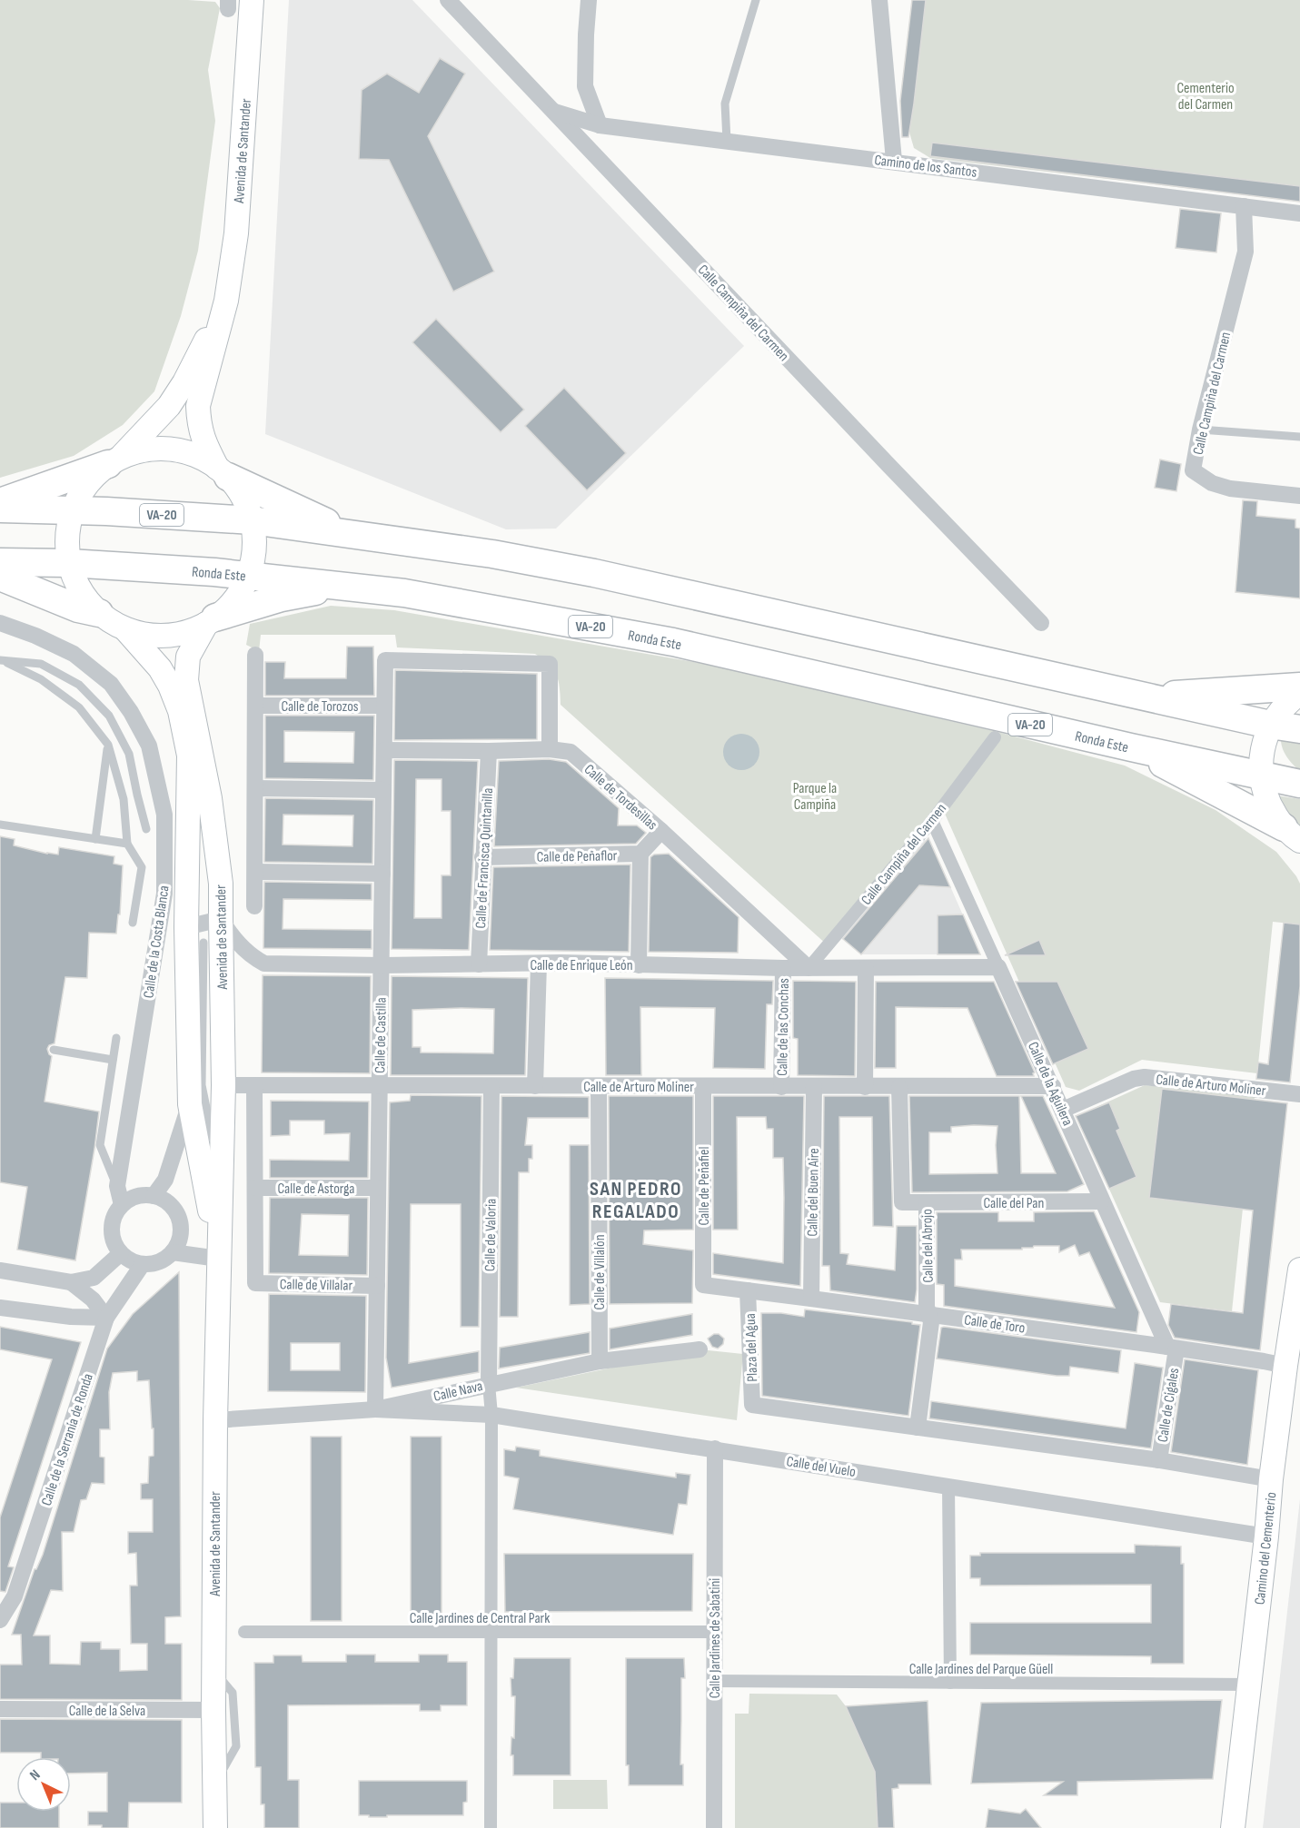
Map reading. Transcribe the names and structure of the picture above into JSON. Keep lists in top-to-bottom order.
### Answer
{
  "streets": {
    "highway": ["VA-20", "Ronda Este"],
    "main road": ["Avenida de Santander", "Camino del Cementerio"],
    "street": [
      "Camino de los Santos",
      "Calle Campiña del Carmen",
      "Calle de Torozos",
      "Calle de Tordesillas",
      "Calle de Peñaflor",
      "Calle de Francisca Quintanilla",
      "Calle de la Costa Blanca",
      "Calle de Enrique León",
      "Calle de las Conchas",
      "Calle de Castilla",
      "Calle de la Aguilera",
      "Calle de Arturo Moliner",
      "Calle de Peñafiel",
      "Calle de Astorga",
      "Calle del Buen Aire",
      "Calle del Pan",
      "Calle de Valoria",
      "Calle del Abrojo",
      "Calle de Villalón",
      "Calle de Villalar",
      "Calle de Toro",
      "Plaza del Agua",
      "Calle Nava",
      "Calle de Cigales",
      "Calle de la Serranía de Ronda",
      "Calle del Vuelo",
      "Calle Jardines de Central Park",
      "Calle Jardines de Sabatini",
      "Calle Jardines del Parque Güell",
      "Calle de la Selva"
    ]
  },
  "crossings": [
    ["Avenida de Santander", "VA-20"],
    ["Avenida de Santander", "Ronda Este"],
    ["Avenida de Santander", "Calle de la Costa Blanca"],
    ["Avenida de Santander", "Calle de Enrique León"],
    ["Avenida de Santander", "Calle de Arturo Moliner"],
    ["Avenida de Santander", "Calle Nava"],
    ["Avenida de Santander", "Calle de la Serranía de Ronda"],
    ["Avenida de Santander", "Calle de la Selva"],
    ["Camino de los Santos", "Calle Campiña del Carmen"],
    ["Calle Campiña del Carmen", "Calle de Tordesillas"],
    ["Calle Campiña del Carmen", "Calle de Enrique León"],
    ["Calle Campiña del Carmen", "Calle de la Aguilera"],
    ["Calle de Torozos", "Calle de Castilla"],
    ["Calle de Tordesillas", "Calle de Francisca Quintanilla"],
    ["Calle de Tordesillas", "Calle de Enrique León"],
    ["Calle de Tordesillas", "Calle de Castilla"],
    ["Calle de Peñaflor", "Calle de Francisca Quintanilla"],
    ["Calle de Francisca Quintanilla", "Calle de Enrique León"],
    ["Calle de la Costa Blanca", "Calle de la Serranía de Ronda"],
    ["Calle de Enrique León", "Calle de las Conchas"],
    ["Calle de Enrique León", "Calle de Castilla"],
    ["Calle de Enrique León", "Calle de la Aguilera"],
    ["Calle de las Conchas", "Calle de Arturo Moliner"],
    ["Calle de Castilla", "Calle de Arturo Moliner"],
    ["Calle de Castilla", "Calle de Astorga"],
    ["Calle de Castilla", "Calle de Villalar"],
    ["Calle de Castilla", "Calle Nava"],
    ["Calle de Castilla", "Calle del Vuelo"],
    ["Calle de la Aguilera", "Calle de Arturo Moliner"],
    ["Calle de la Aguilera", "Calle del Pan"],
    ["Calle de la Aguilera", "Calle de Toro"],
    ["Calle de la Aguilera", "Calle de Cigales"],
    ["Calle de Arturo Moliner", "Calle de Peñafiel"],
    ["Calle de Arturo Moliner", "Calle del Buen Aire"],
    ["Calle de Arturo Moliner", "Calle de Valoria"],
    ["Calle de Arturo Moliner", "Calle del Abrojo"],
    ["Calle de Arturo Moliner", "Calle de Villalón"],
    ["Calle de Peñafiel", "Calle de Toro"],
    ["Calle de Astorga", "Calle de Villalar"],
    ["Calle del Buen Aire", "Calle de Toro"],
    ["Calle del Pan", "Calle del Abrojo"],
    ["Calle de Valoria", "Calle Nava"],
    ["Calle del Abrojo", "Calle de Toro"],
    ["Calle del Abrojo", "Plaza del Agua"],
    ["Calle de Villalón", "Calle Nava"],
    ["Calle de Toro", "Plaza del Agua"],
    ["Calle de Toro", "Calle de Cigales"],
    ["Calle de Toro", "Camino del Cementerio"],
    ["Calle Nava", "Calle del Vuelo"],
    ["Calle del Vuelo", "Camino del Cementerio"],
    ["Calle del Vuelo", "Calle Jardines de Sabatini"],
    ["Camino del Cementerio", "Calle Jardines del Parque Güell"],
    ["Calle Jardines de Central Park", "Calle Jardines de Sabatini"],
    ["Calle Jardines de Sabatini", "Calle Jardines del Parque Güell"]
  ],
  "districts": ["SAN PEDRO REGALADO"],
  "parks": ["Cementerio del Carmen", "Parque la Campiña"],
  "north": "top left"
}
